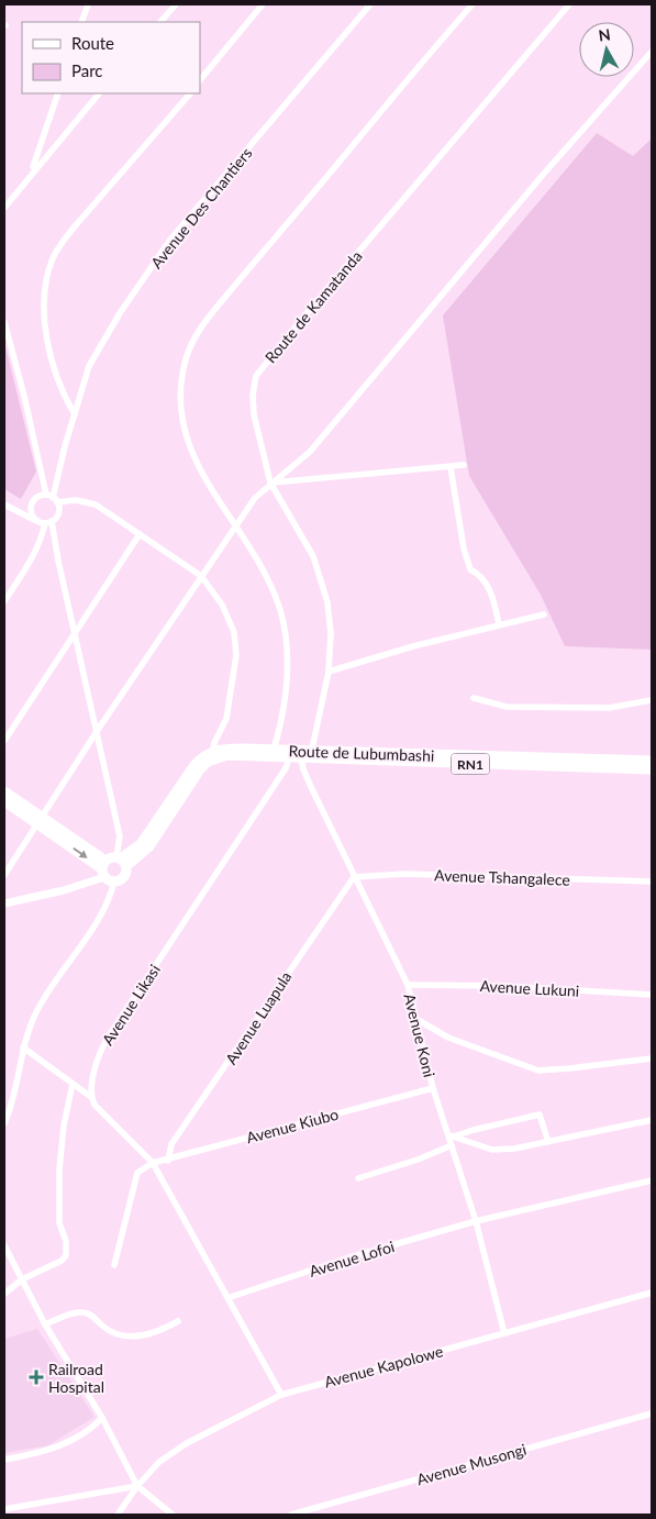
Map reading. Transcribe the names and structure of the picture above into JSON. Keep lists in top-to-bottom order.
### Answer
{
  "streets": {
    "highway": ["Route de Lubumbashi", "RN1"],
    "street": [
      "Avenue Des Chantiers",
      "Route de Kamatanda",
      "Avenue Tshangalece",
      "Avenue Lukuni",
      "Avenue Likasi",
      "Avenue Luapula",
      "Avenue Koni",
      "Avenue Kiubo",
      "Avenue Lofoi",
      "Avenue Kapolowe",
      "Avenue Musongi"
    ]
  },
  "crossings": [
    ["Route de Kamatanda", "Route de Lubumbashi"],
    ["Route de Kamatanda", "Avenue Koni"],
    ["Route de Lubumbashi", "Avenue Likasi"],
    ["Route de Lubumbashi", "Avenue Koni"],
    ["Avenue Tshangalece", "Avenue Luapula"],
    ["Avenue Tshangalece", "Avenue Koni"],
    ["Avenue Lukuni", "Avenue Koni"],
    ["Avenue Luapula", "Avenue Koni"],
    ["Avenue Luapula", "Avenue Kiubo"],
    ["Avenue Koni", "Avenue Kiubo"],
    ["Avenue Koni", "Avenue Lofoi"],
    ["Avenue Koni", "Avenue Kapolowe"]
  ],
  "places": {
    "health": ["Railroad Hospital"]
  },
  "legend": ["Route", "Parc"],
  "north": "top"
}
